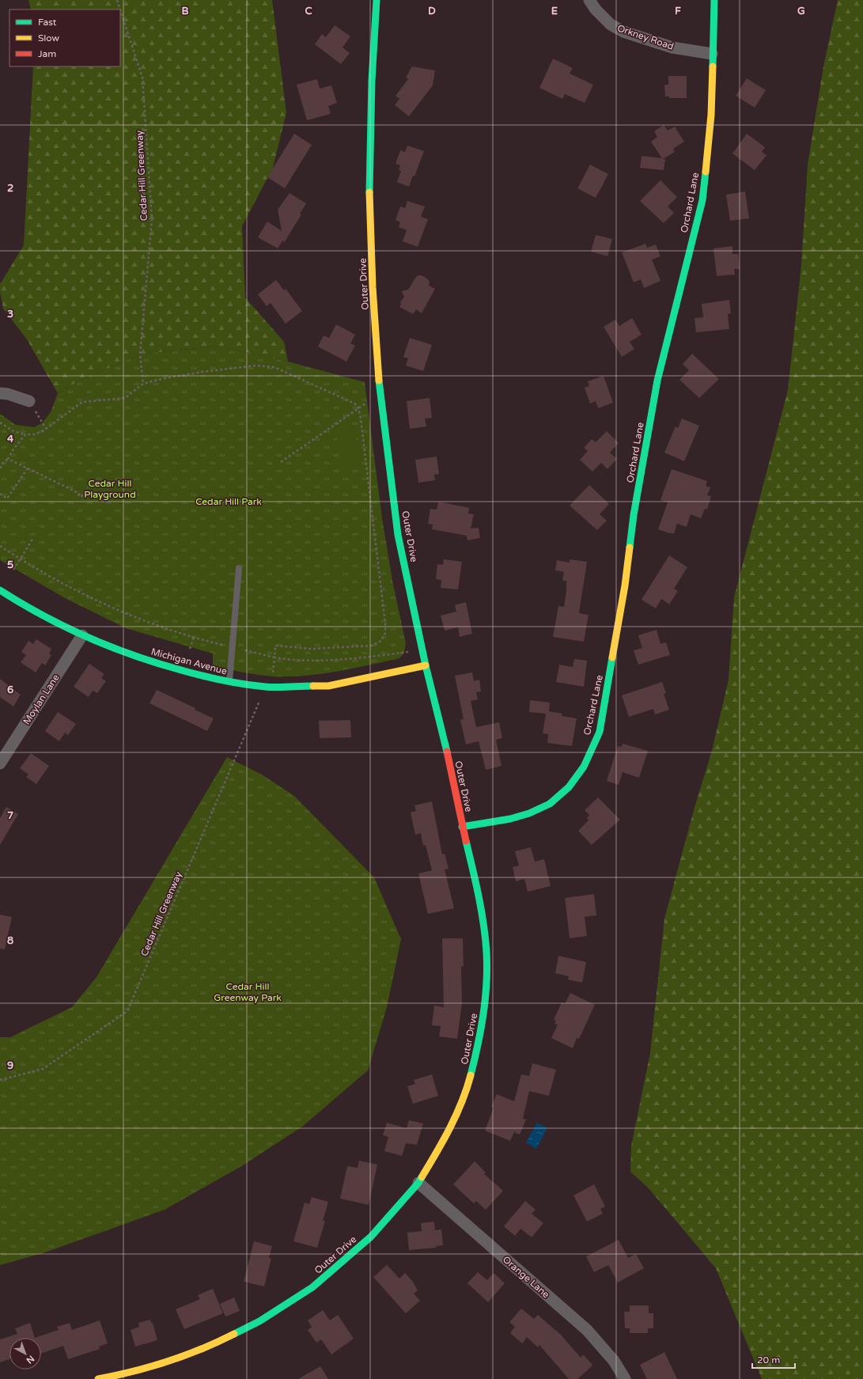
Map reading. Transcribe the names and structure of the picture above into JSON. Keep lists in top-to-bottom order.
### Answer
{
  "streets": {
    "street": [
      "Orkney Road",
      "Orchard Lane",
      "Outer Drive",
      "Michigan Avenue",
      "Moylan Lane",
      "Orange Lane"
    ],
    "path": ["Cedar Hill Greenway"]
  },
  "crossings": [
    ["Orkney Road", "Orchard Lane"],
    ["Cedar Hill Greenway", "Michigan Avenue"],
    ["Orchard Lane", "Outer Drive"],
    ["Outer Drive", "Michigan Avenue"],
    ["Outer Drive", "Orange Lane"],
    ["Michigan Avenue", "Moylan Lane"]
  ],
  "parks": ["Cedar Hill Playground", "Cedar Hill Park", "Cedar Hill Greenway Park"],
  "legend": ["Fast", "Slow", "Jam"],
  "scale_bar": "20 m",
  "north": "bottom right",
  "grid": {
    "columns": [
      "B",
      "C",
      "D",
      "E",
      "F",
      "G"
    ],
    "rows": [
      "2",
      "3",
      "4",
      "5",
      "6",
      "7",
      "8",
      "9"
    ]
  }
}
